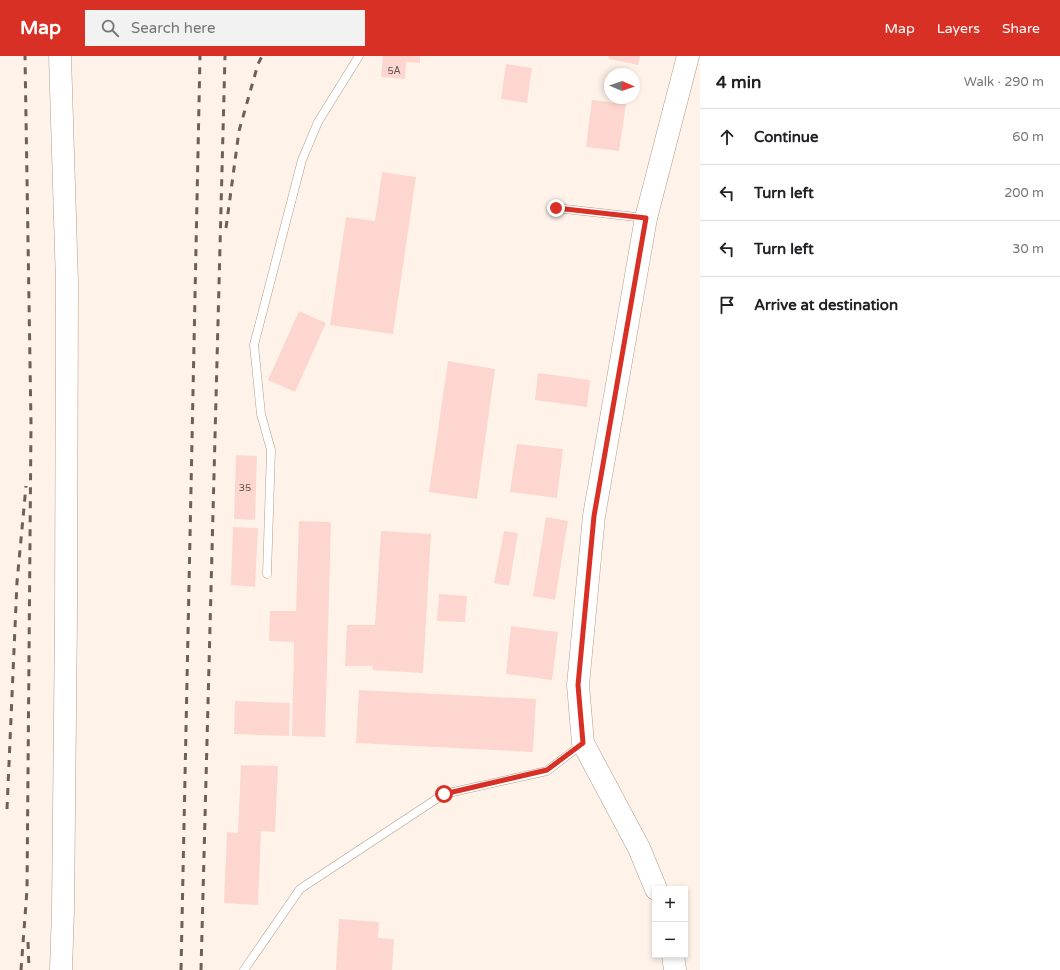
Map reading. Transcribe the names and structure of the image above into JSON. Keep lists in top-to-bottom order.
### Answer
{
  "house_numbers": ["5А", "35"],
  "north": "right",
  "page": {
    "header": "Map",
    "search": "Search here",
    "nav": ["Map", "Layers", "Share"],
    "heading": ["4 min", "Walk · 290 m"],
    "list": [
      ["Continue", "60 m"],
      ["Turn left", "200 m"],
      ["Turn left", "30 m"],
      "Arrive at destination"
    ],
    "map_buttons": ["+", "−"]
  }
}
